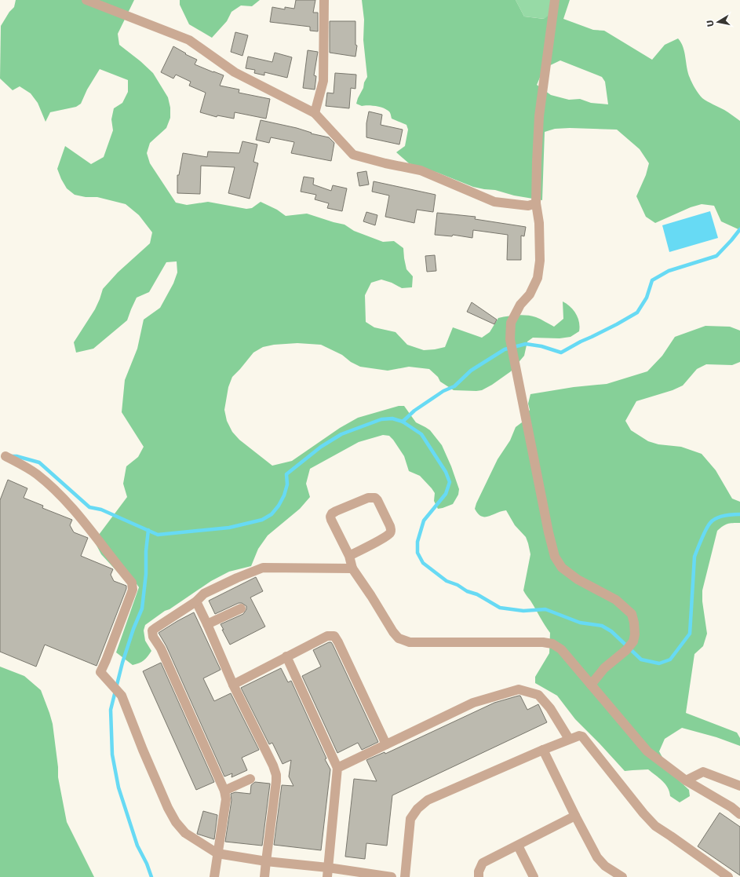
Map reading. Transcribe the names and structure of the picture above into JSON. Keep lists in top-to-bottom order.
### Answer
{
  "north": "left"
}
